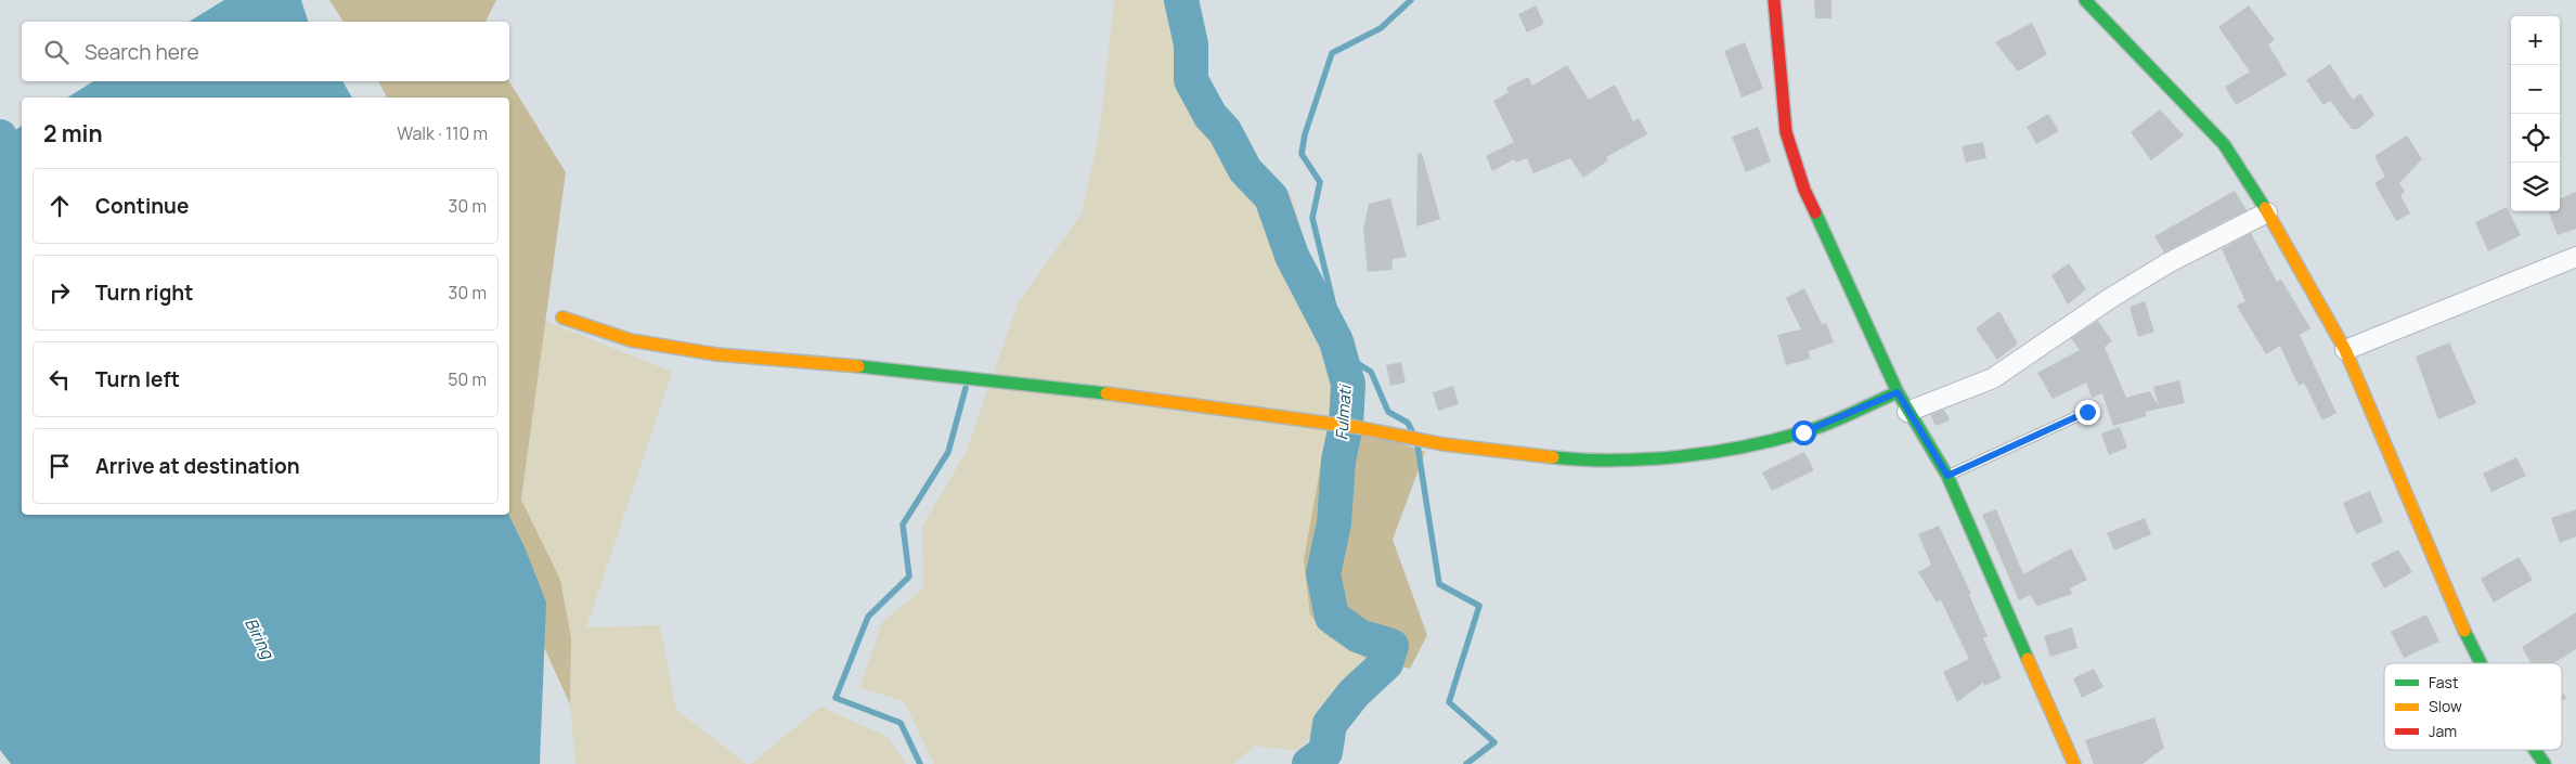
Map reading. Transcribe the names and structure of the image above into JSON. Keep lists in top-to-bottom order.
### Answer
{
  "water": ["Fulmati", "Biring"],
  "legend": ["Fast", "Slow", "Jam"],
  "page": {
    "map_buttons": ["+", "−"],
    "search": "Search here",
    "heading": ["2 min", "Walk · 110 m"],
    "list": [
      ["Continue", "30 m"],
      ["Turn right", "30 m"],
      ["Turn left", "50 m"],
      "Arrive at destination"
    ]
  }
}
